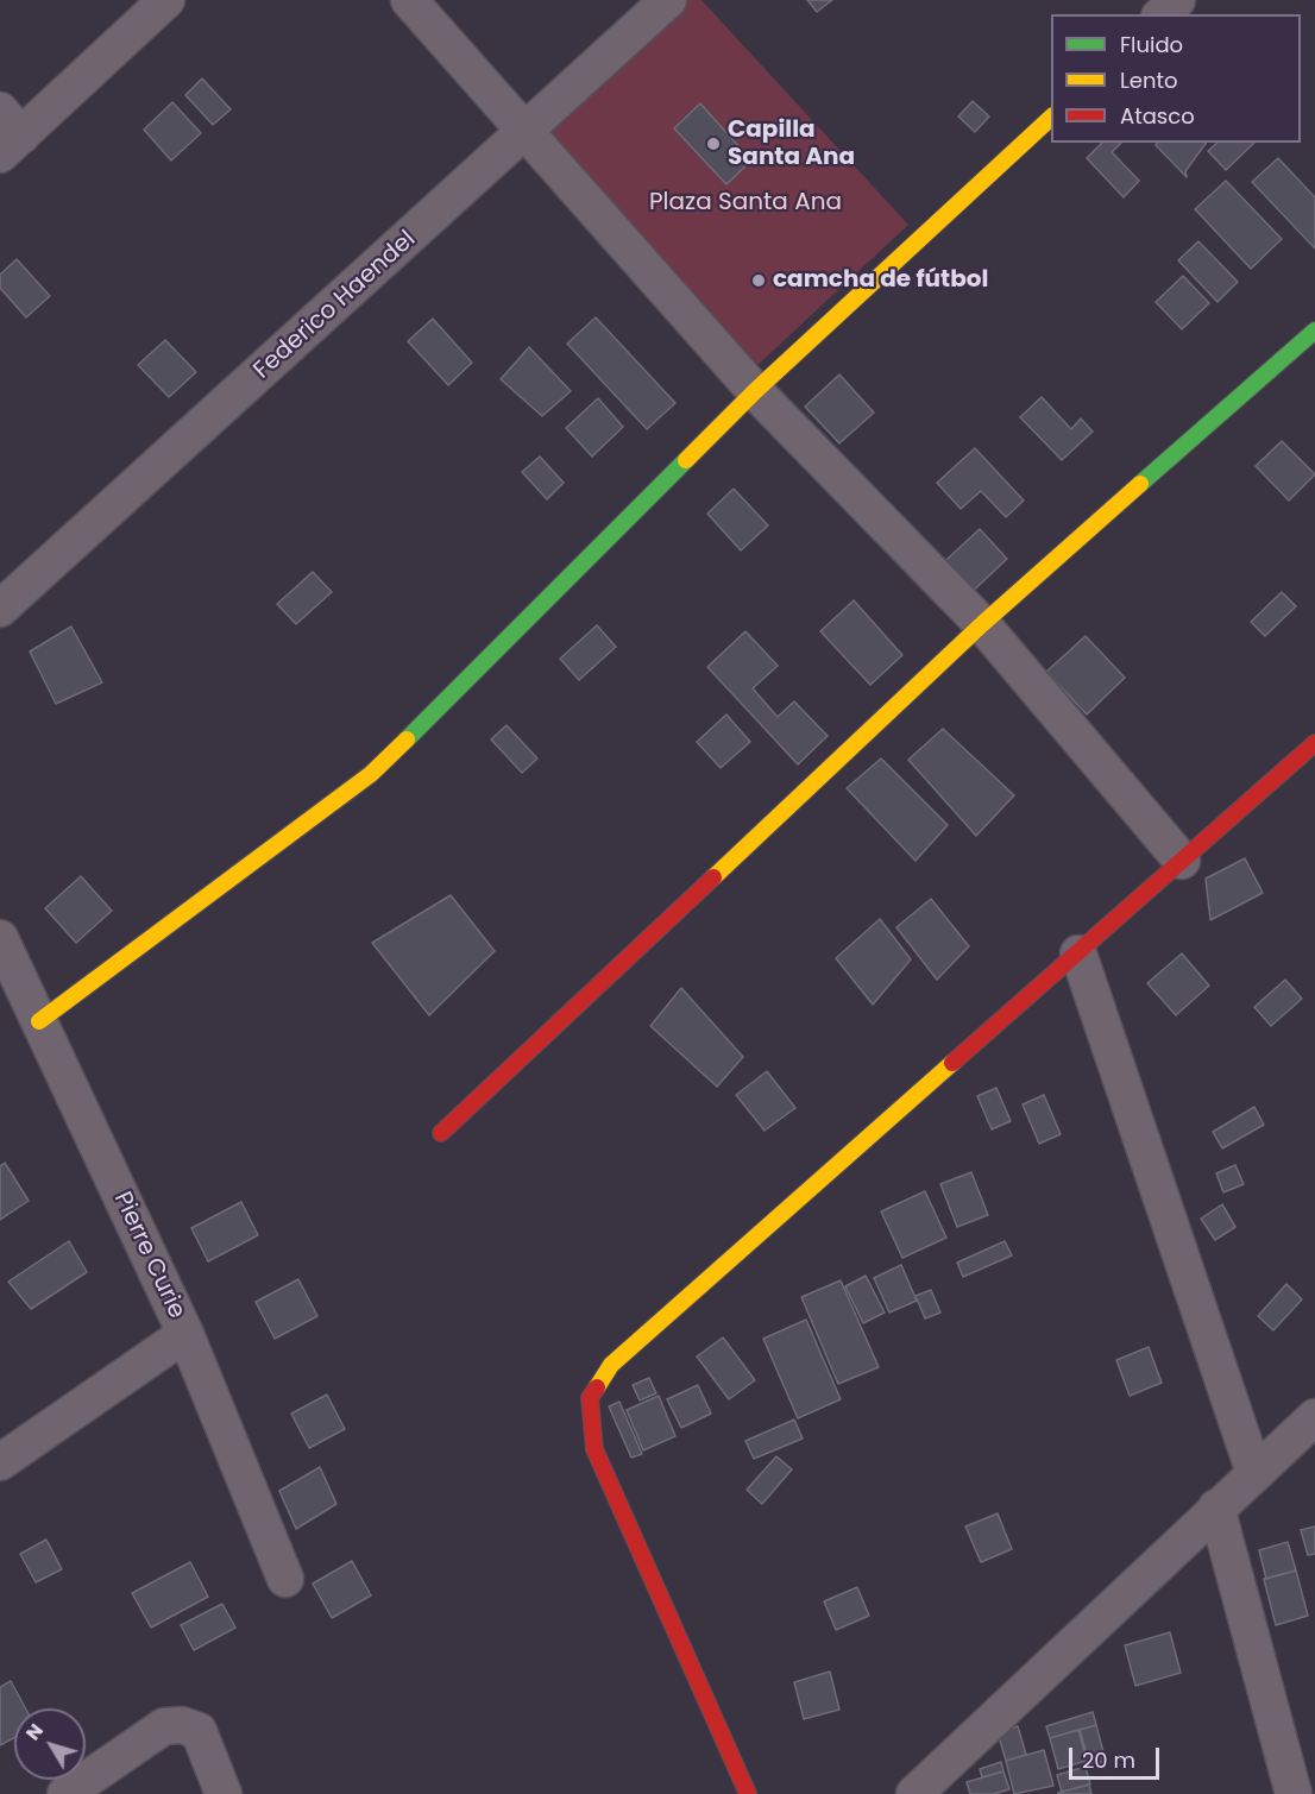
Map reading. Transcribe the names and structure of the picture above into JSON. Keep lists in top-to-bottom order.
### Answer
{
  "streets": {
    "street": ["Federico Haendel", "Pierre Curie"]
  },
  "parks": ["Plaza Santa Ana"],
  "places": ["Capilla Santa Ana", "camcha de fútbol"],
  "legend": ["Fluido", "Lento", "Atasco"],
  "scale_bar": "20 m",
  "north": "top left"
}
